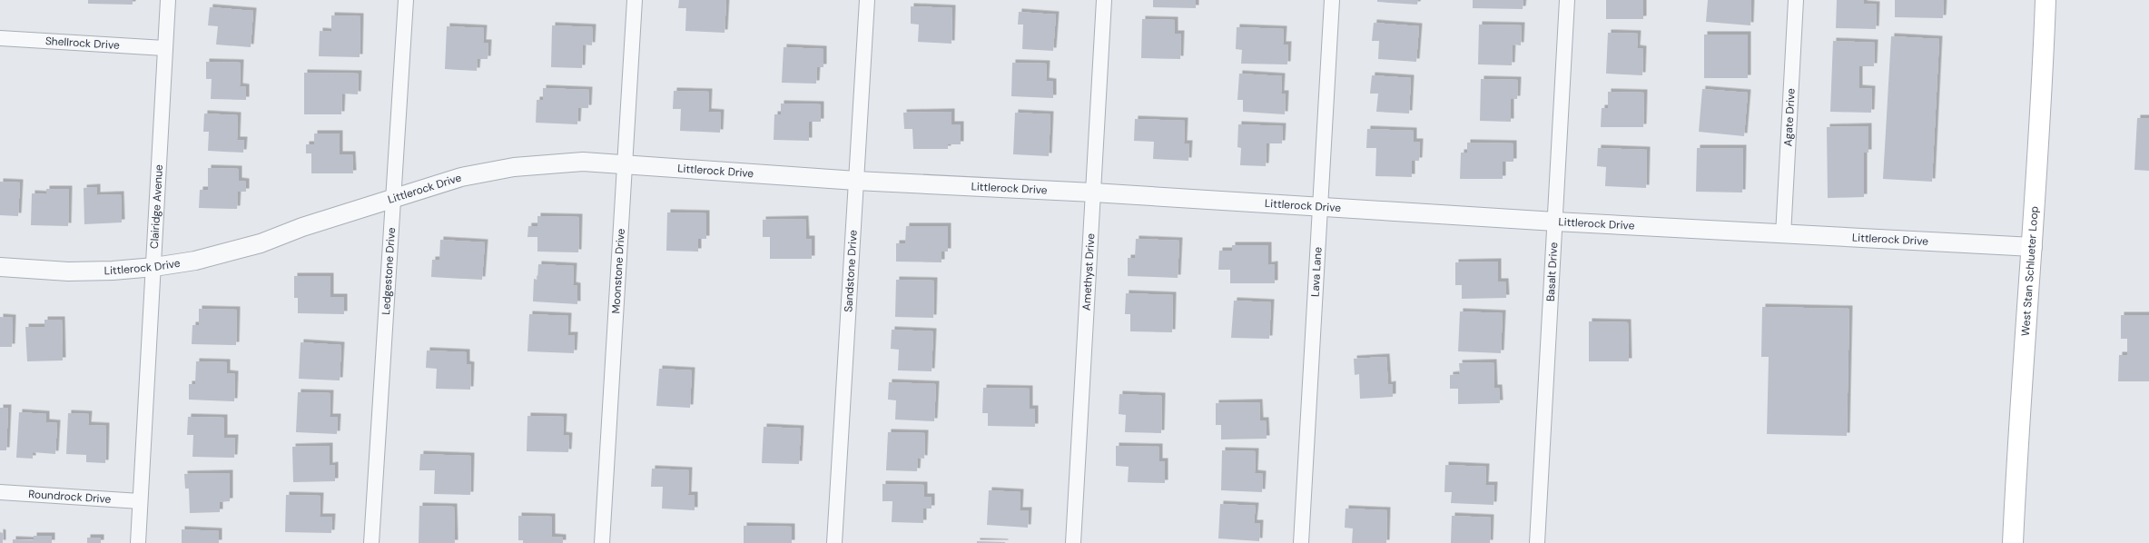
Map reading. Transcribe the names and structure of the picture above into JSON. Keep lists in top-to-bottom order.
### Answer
{
  "streets": {
    "main road": ["West Stan Schlueter Loop"],
    "street": [
      "Shellrock Drive",
      "Agate Drive",
      "Littlerock Drive",
      "Clairidge Avenue",
      "Ledgestone Drive",
      "Moonstone Drive",
      "Sandstone Drive",
      "Amethyst Drive",
      "Lava Lane",
      "Basalt Drive",
      "Roundrock Drive"
    ]
  },
  "crossings": [
    ["Shellrock Drive", "Clairidge Avenue"],
    ["Agate Drive", "Littlerock Drive"],
    ["Littlerock Drive", "Clairidge Avenue"],
    ["Littlerock Drive", "Ledgestone Drive"],
    ["Littlerock Drive", "Moonstone Drive"],
    ["Littlerock Drive", "Sandstone Drive"],
    ["Littlerock Drive", "Amethyst Drive"],
    ["Littlerock Drive", "Lava Lane"],
    ["Littlerock Drive", "Basalt Drive"],
    ["Littlerock Drive", "West Stan Schlueter Loop"],
    ["Clairidge Avenue", "Roundrock Drive"]
  ]
}
